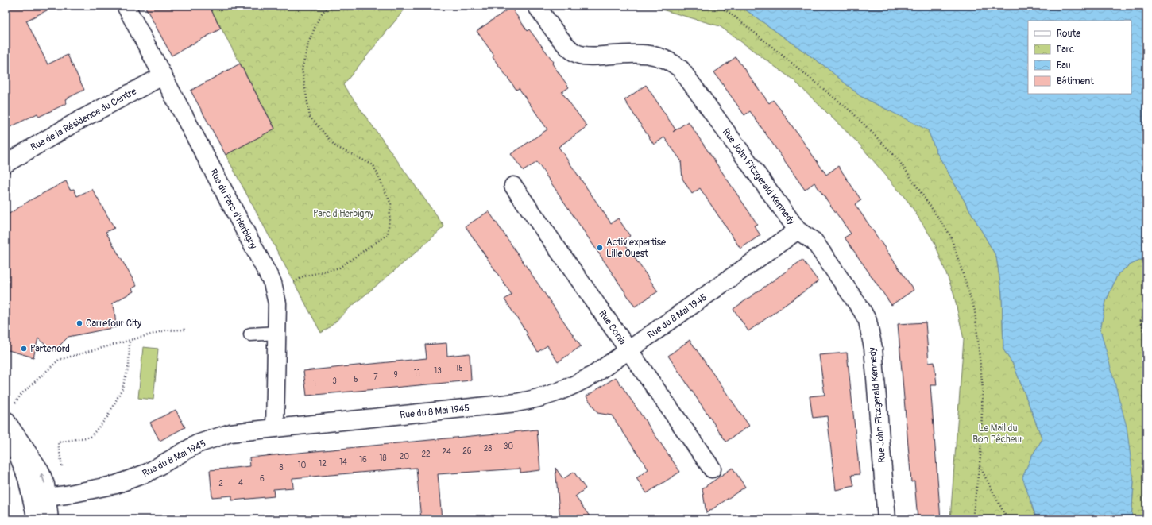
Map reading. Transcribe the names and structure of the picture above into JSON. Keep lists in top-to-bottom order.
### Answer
{
  "streets": {
    "street": [
      "Rue de la Résidence du Centre",
      "Rue John Fitzgerald Kennedy",
      "Rue du Parc d'Herbigny",
      "Rue du 8 Mai 1945",
      "Rue Conia"
    ]
  },
  "crossings": [
    ["Rue de la Résidence du Centre", "Rue du Parc d'Herbigny"],
    ["Rue John Fitzgerald Kennedy", "Rue du 8 Mai 1945"],
    ["Rue du Parc d'Herbigny", "Rue du 8 Mai 1945"],
    ["Rue du 8 Mai 1945", "Rue Conia"]
  ],
  "parks": ["Parc d'Herbigny", "Le Mail du Bon Pêcheur"],
  "places": ["Activ'expertise Lille Ouest", "Carrefour City", "Partenord"],
  "house_numbers": [
    "15",
    "13",
    "11",
    "9",
    "7",
    "5",
    "3",
    "1",
    "30",
    "28",
    "26",
    "24",
    "22",
    "20",
    "18",
    "16",
    "14",
    "12",
    "10",
    "8",
    "6",
    "4",
    "2"
  ],
  "legend": [
    "Route",
    "Parc",
    "Eau",
    "Bâtiment"
  ]
}
